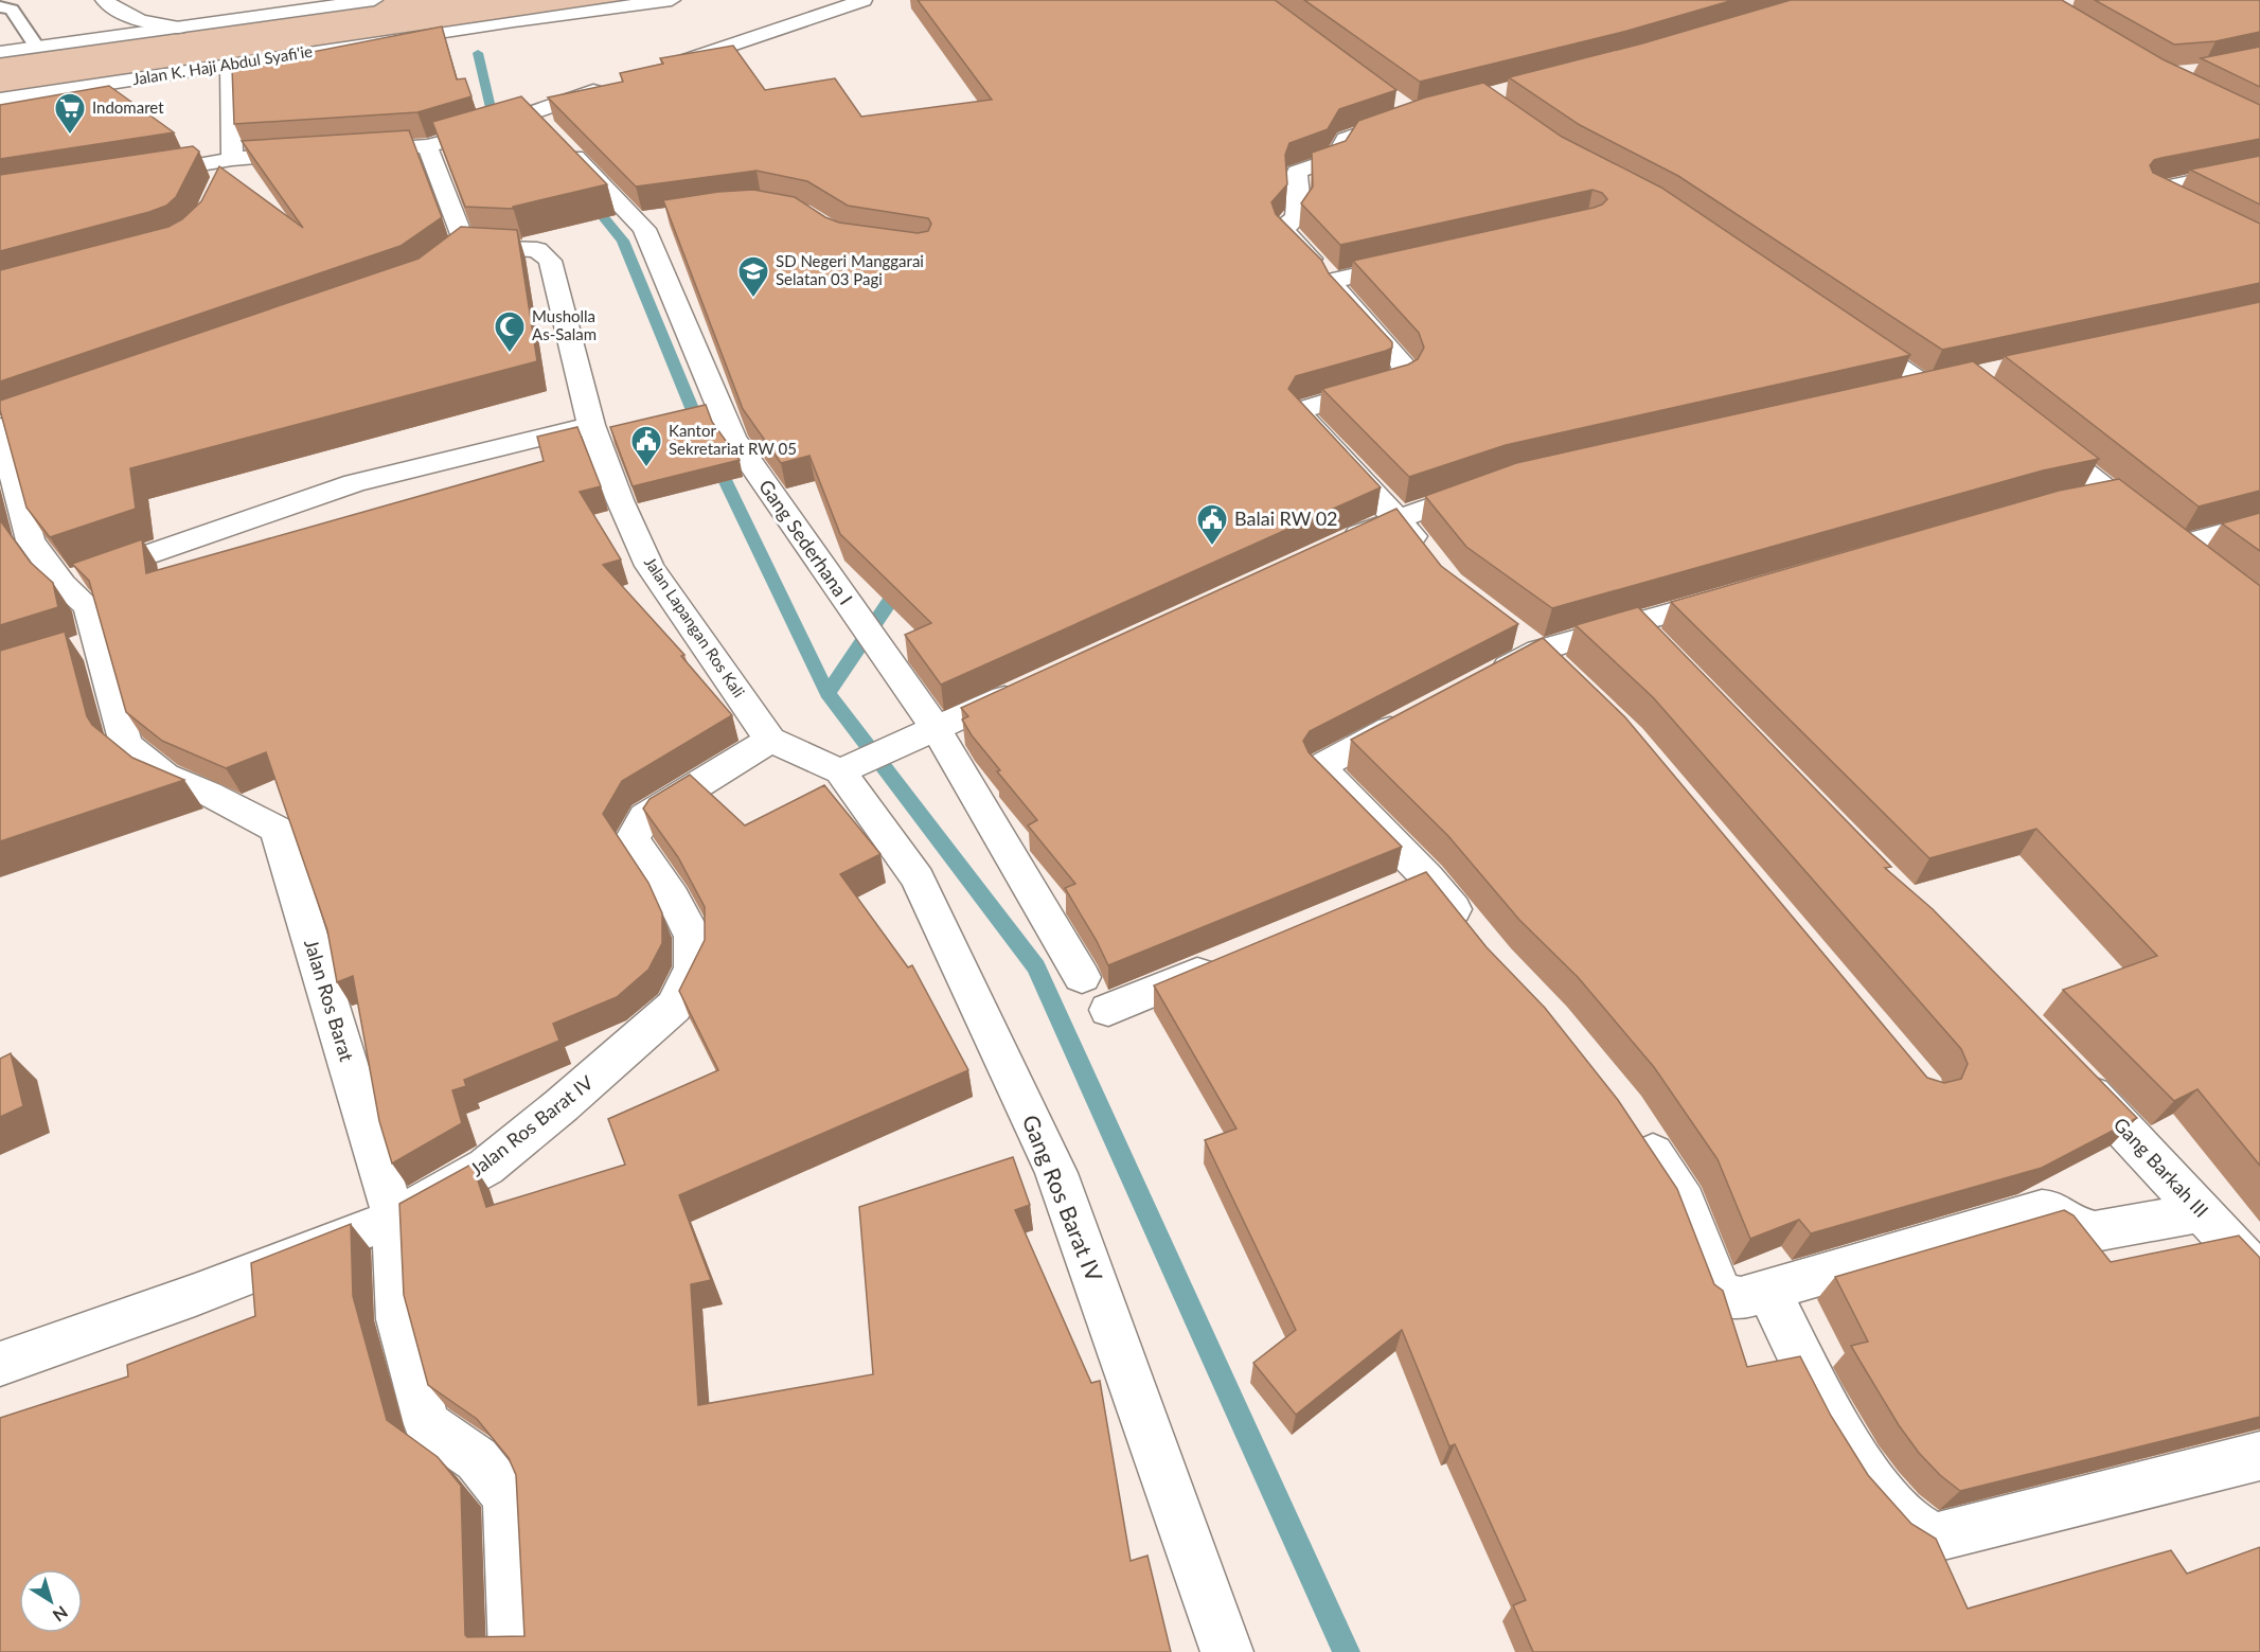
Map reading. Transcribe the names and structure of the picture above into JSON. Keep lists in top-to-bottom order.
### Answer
{
  "streets": {
    "street": [
      "Jalan K. Haji Abdul Syafi'ie",
      "Gang Sederhana I",
      "Jalan Lapangan Ros Kali",
      "Jalan Ros Barat",
      "Jalan Ros Barat IV",
      "Gang Barkah III",
      "Gang Ros Barat IV"
    ]
  },
  "crossings": [
    ["Jalan Lapangan Ros Kali", "Jalan Ros Barat IV"],
    ["Jalan Ros Barat", "Jalan Ros Barat IV"]
  ],
  "places": {
    "supermarket": ["Indomaret"],
    "school or university": ["SD Negeri Manggarai Selatan 03 Pagi"],
    "mosque": ["Musholla As-Salam"],
    "public building": ["Kantor Sekretariat RW 05", "Balai RW 02"]
  },
  "north": "bottom right"
}
